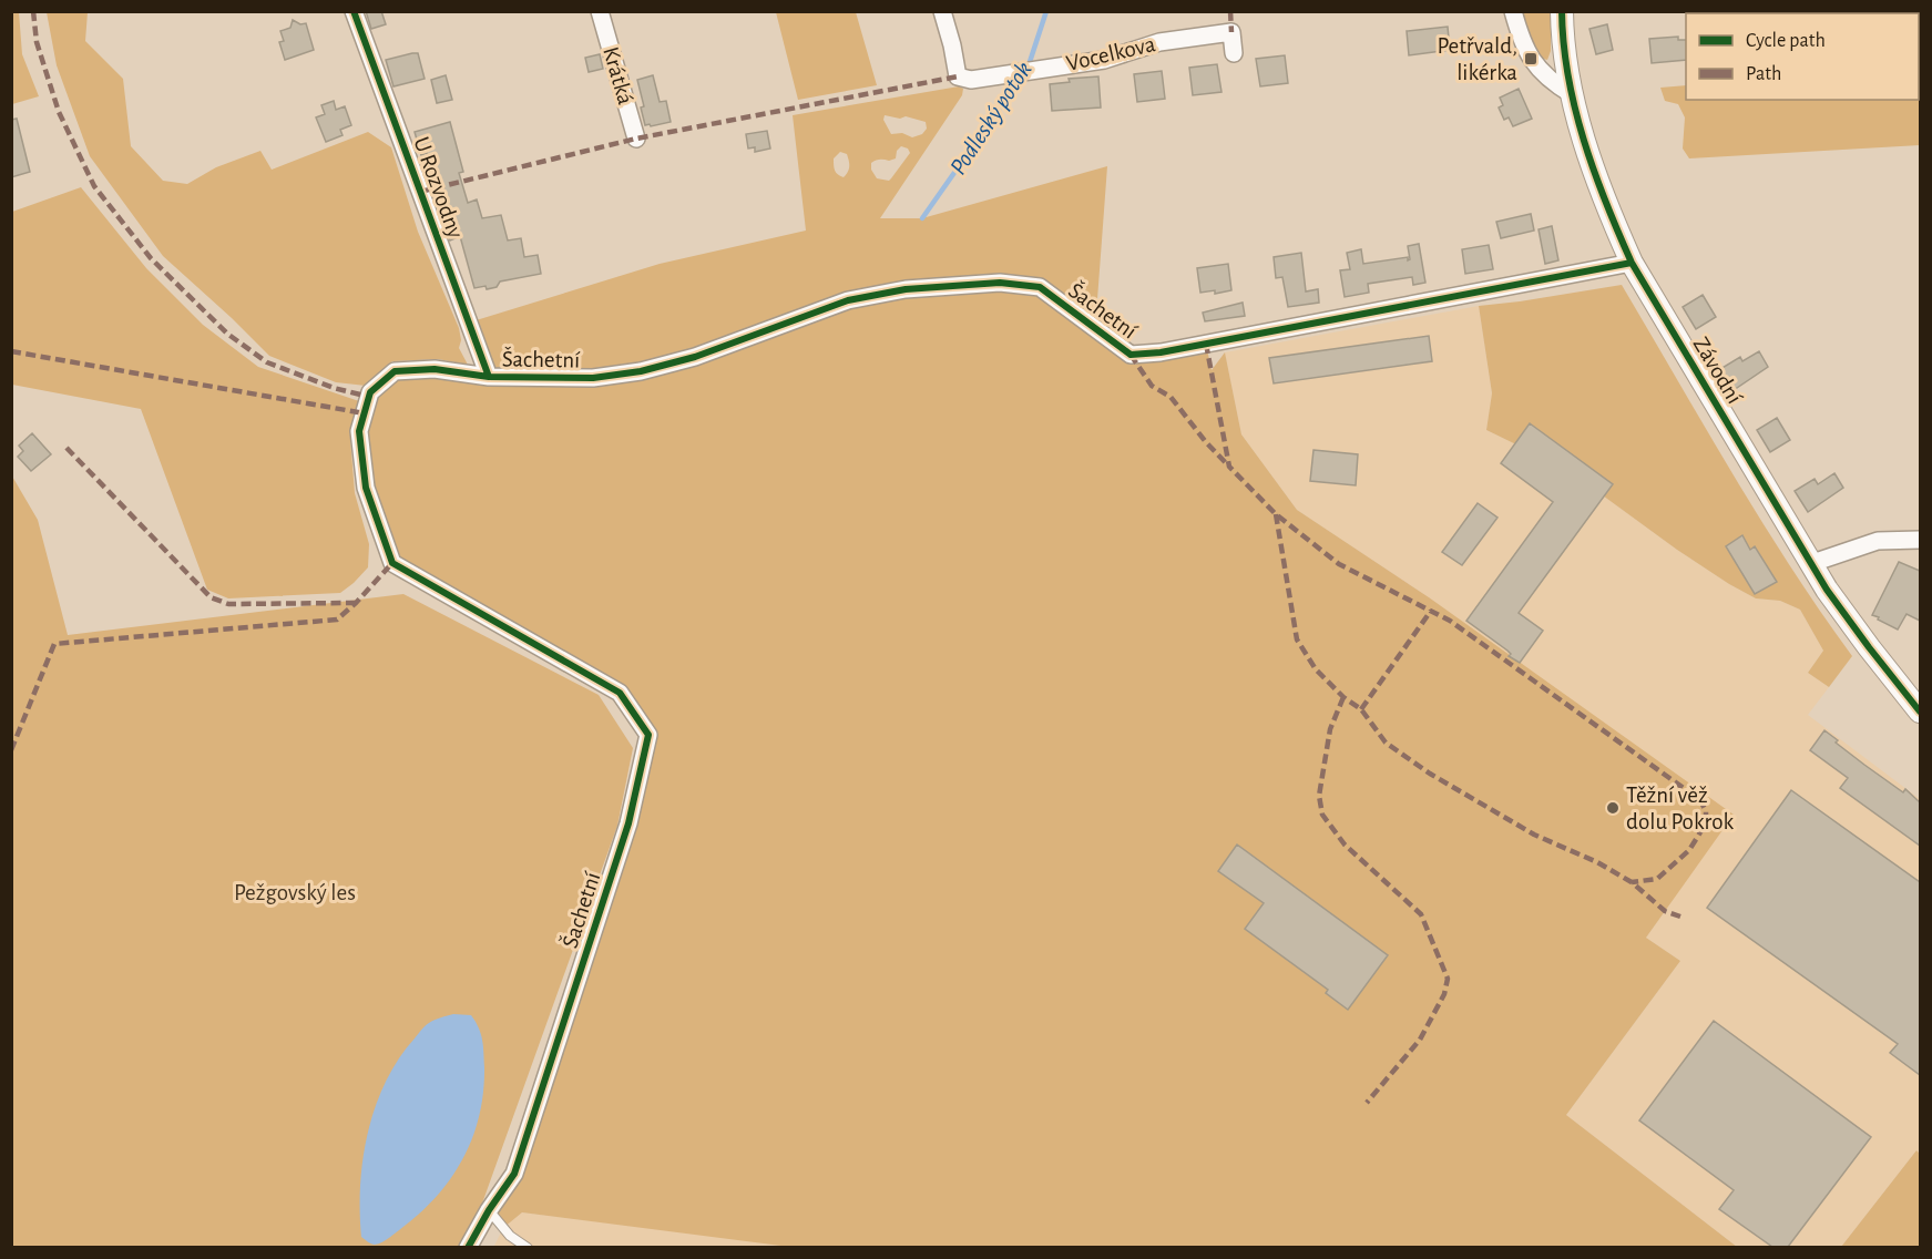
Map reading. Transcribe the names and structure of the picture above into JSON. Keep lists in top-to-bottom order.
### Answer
{
  "streets": {
    "street": [
      "Vocelkova",
      "Krátká",
      "U Rozvodny",
      "Šachetní",
      "Závodní"
    ]
  },
  "crossings": [
    ["U Rozvodny", "Šachetní"],
    ["Šachetní", "Závodní"]
  ],
  "water": ["Podleský potok"],
  "parks": ["Pežgovský les"],
  "places": {
    "transit": ["Petřvald, likérka"],
    "other": ["Těžní věž dolu Pokrok"]
  },
  "legend": ["Cycle path", "Path"]
}
